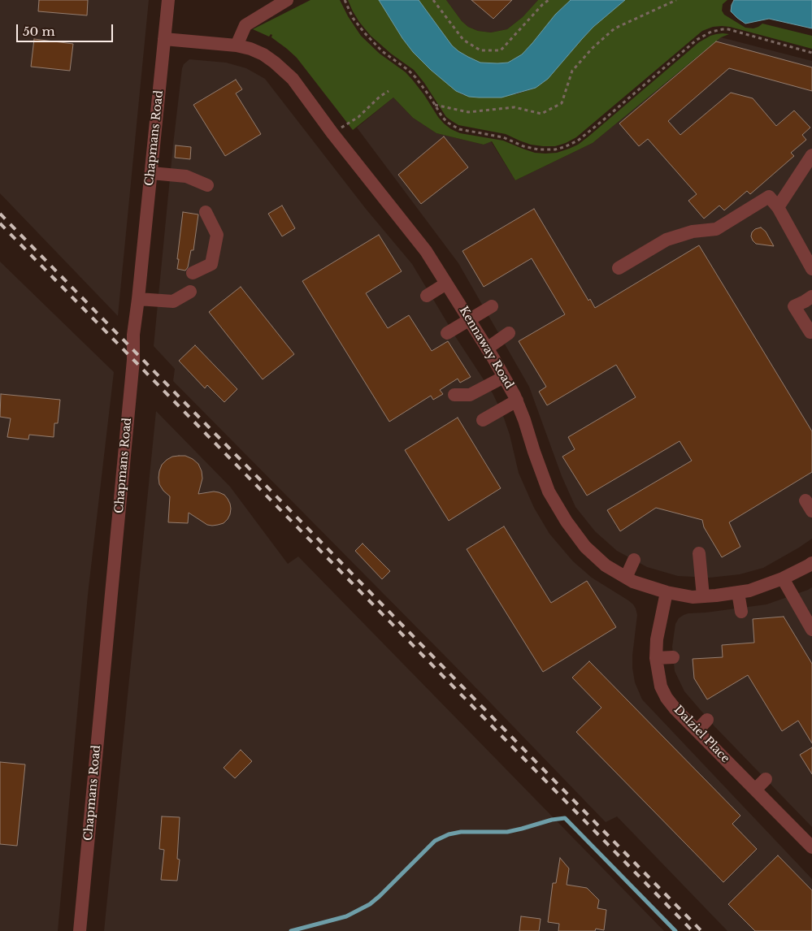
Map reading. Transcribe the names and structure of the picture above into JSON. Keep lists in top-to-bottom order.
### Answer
{
  "streets": {
    "street": ["Chapmans Road", "Kennaway Road", "Dalziel Place"]
  },
  "crossings": [
    ["Chapmans Road", "Kennaway Road"],
    ["Kennaway Road", "Dalziel Place"]
  ],
  "scale_bar": "50 m"
}
